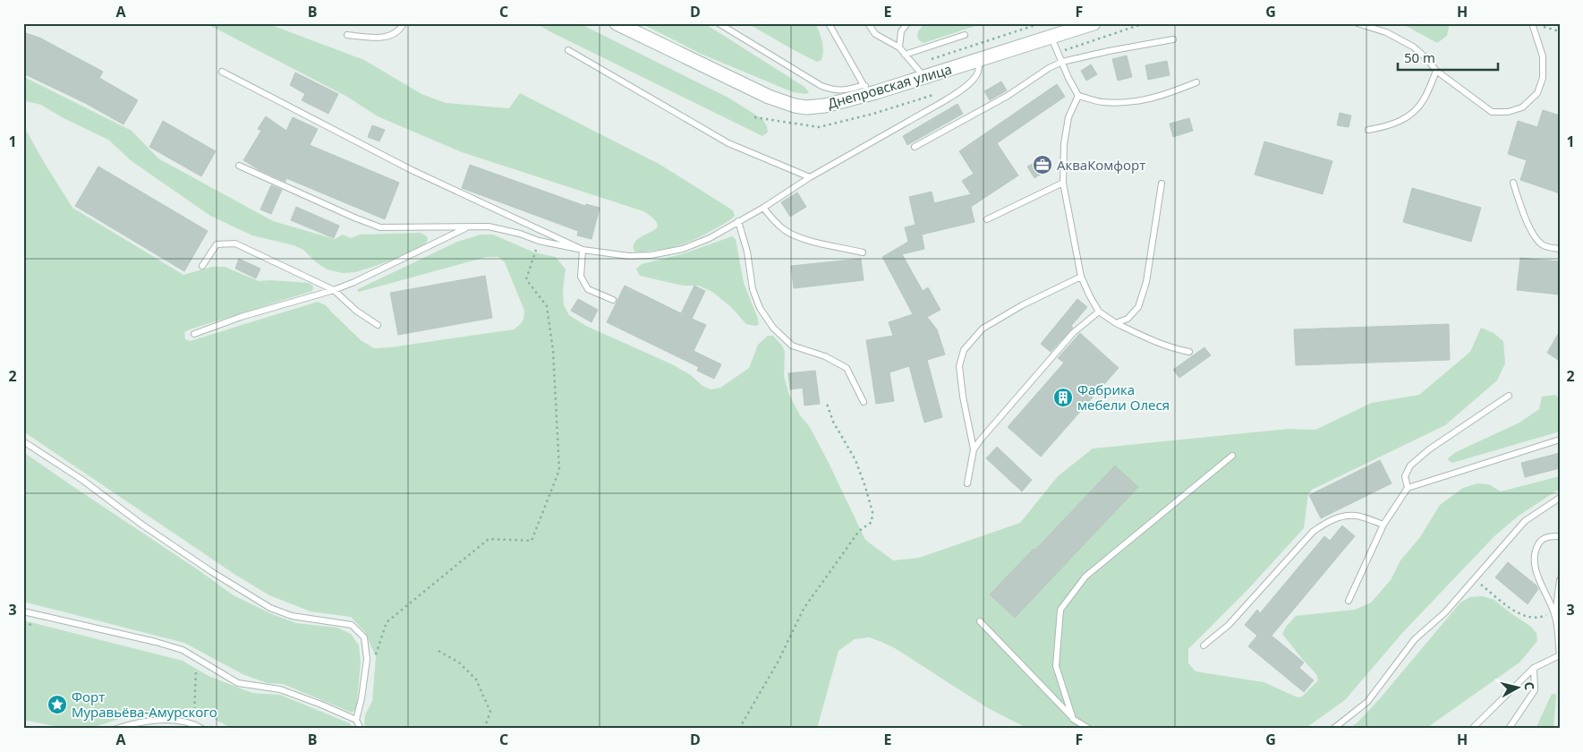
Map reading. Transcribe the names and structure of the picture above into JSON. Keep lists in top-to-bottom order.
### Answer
{
  "streets": {
    "main road": ["Днепровская улица"]
  },
  "places": {
    "office": ["АкваКомфорт"],
    "building": ["Фабрика мебели Олеся"],
    "place": ["Форт Муравьёва-Амурского"]
  },
  "scale_bar": "50 m",
  "north": "right",
  "grid": {
    "columns": [
      "A",
      "B",
      "C",
      "D",
      "E",
      "F",
      "G",
      "H"
    ],
    "rows": ["1", "2", "3"]
  }
}
